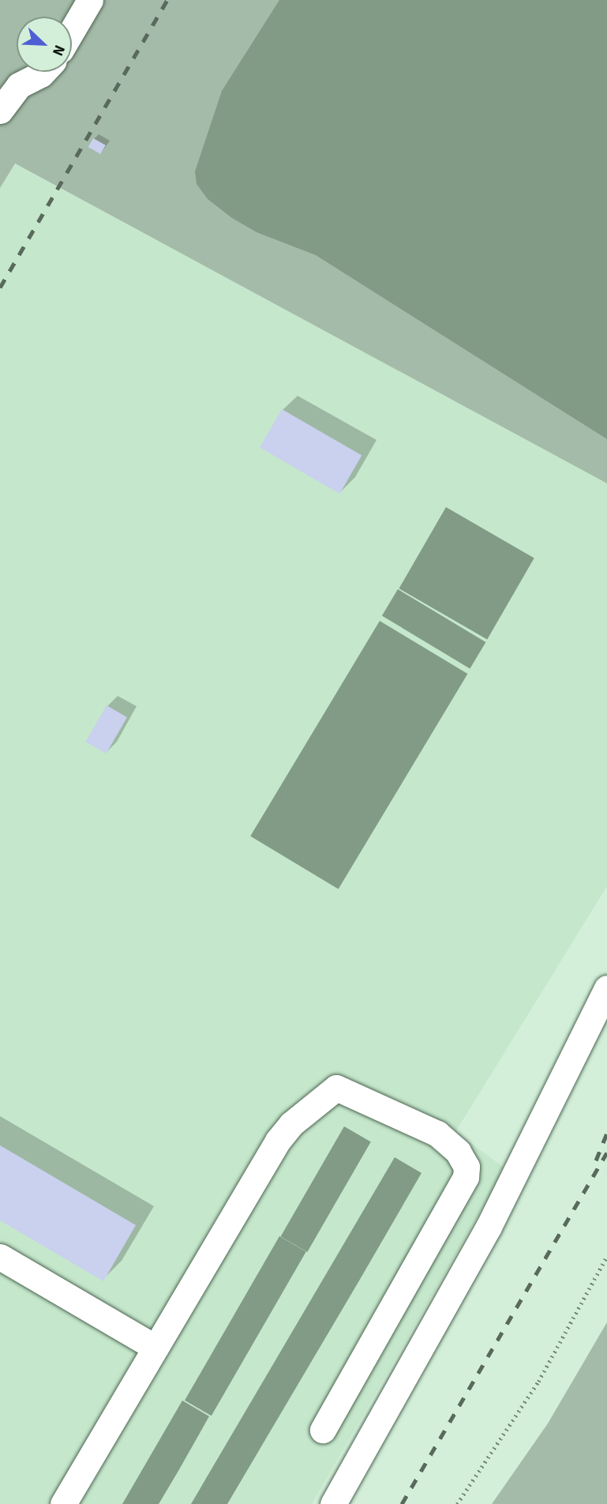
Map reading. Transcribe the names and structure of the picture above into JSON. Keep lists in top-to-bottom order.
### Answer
{
  "north": "bottom right"
}
